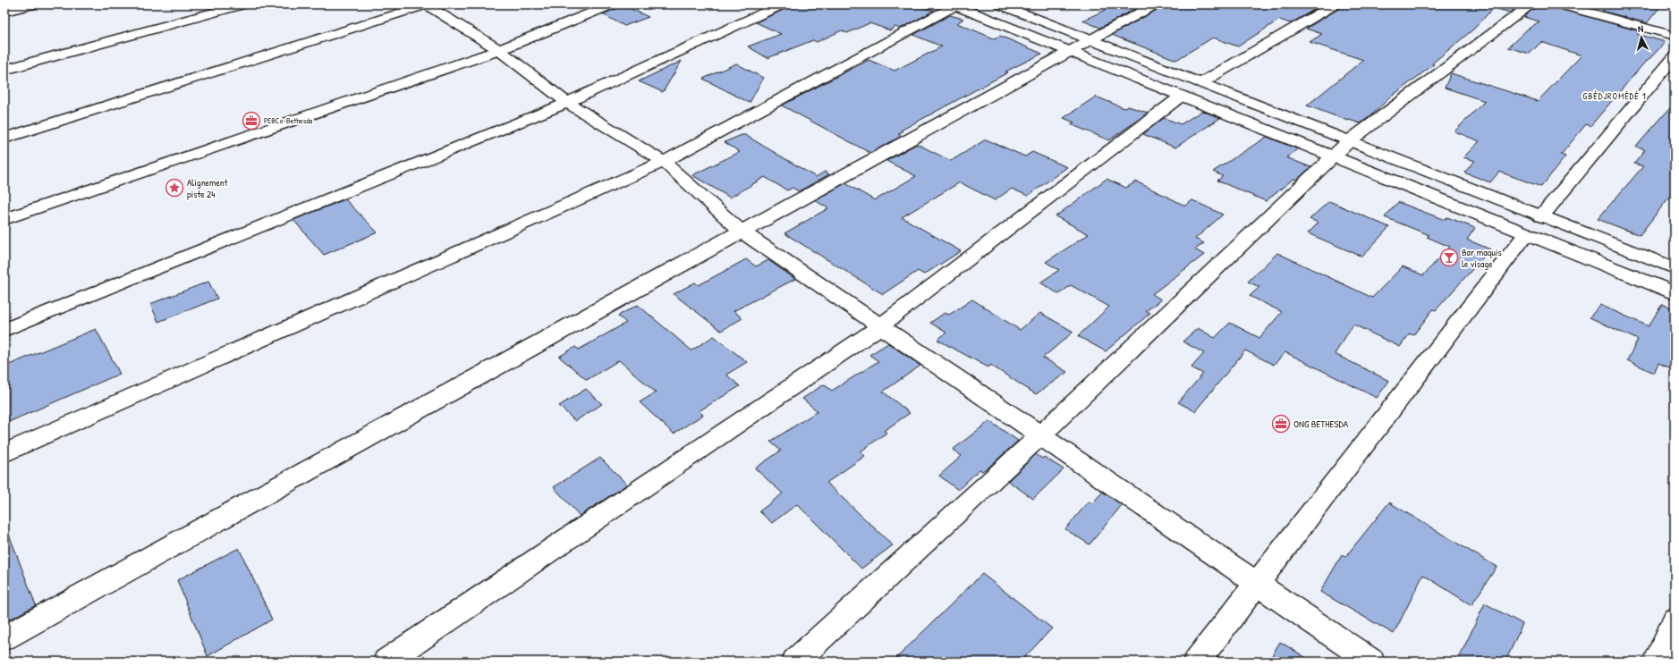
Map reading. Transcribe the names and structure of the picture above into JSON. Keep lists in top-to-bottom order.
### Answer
{
  "districts": ["GBÈDJROMÈDÉ 1"],
  "places": {
    "office": ["PEBCo-Bethesda", "ONG BETHESDA"],
    "place": ["Alignement piste 24"],
    "bar": ["Bar maquis le visage"]
  },
  "north": "top"
}
